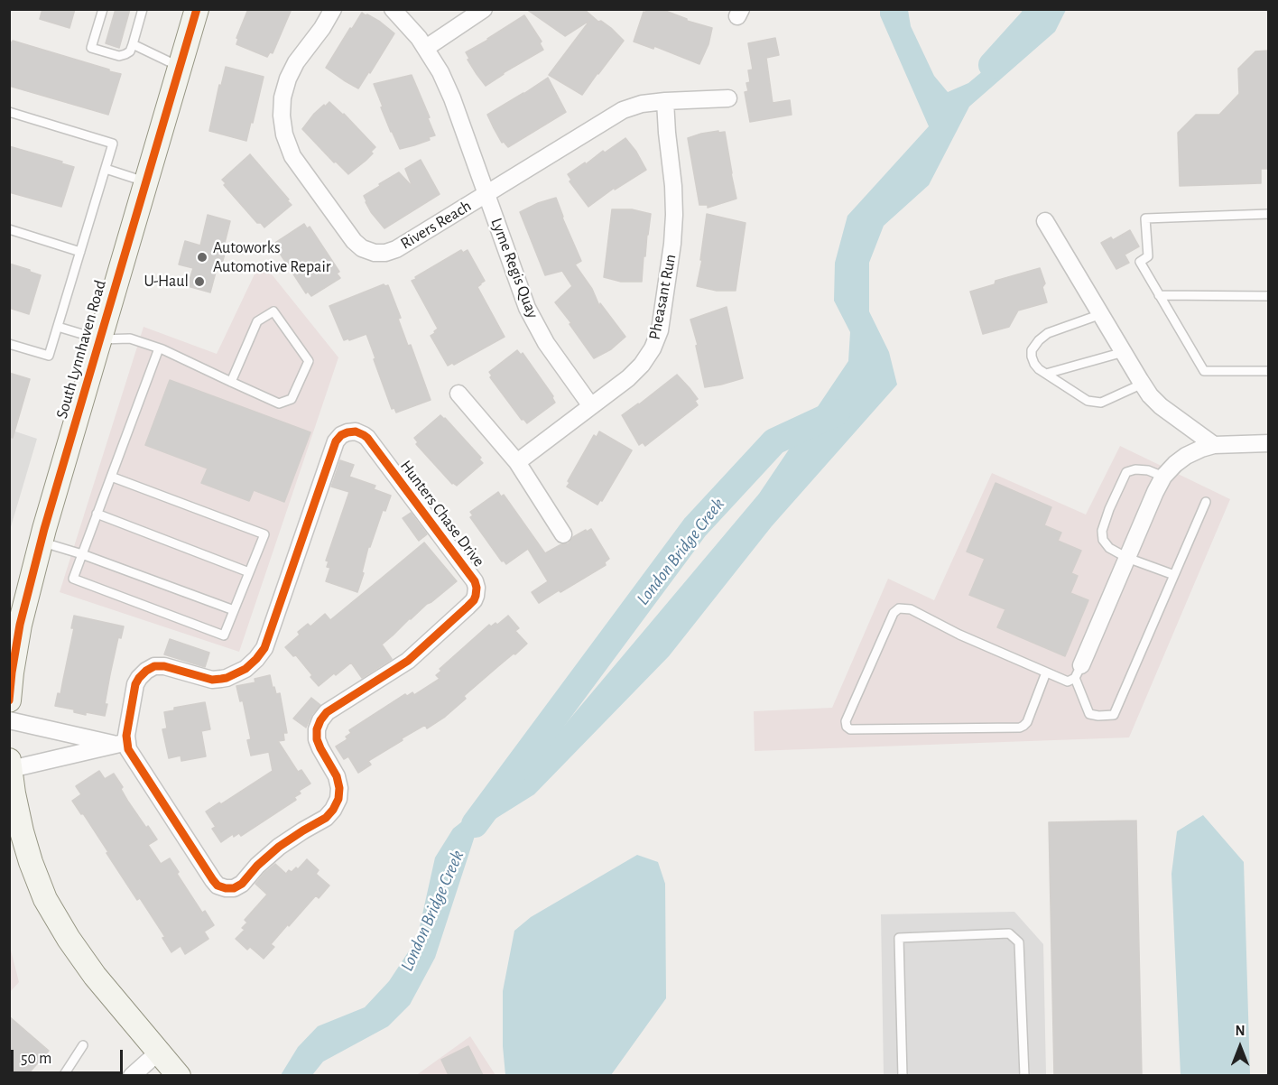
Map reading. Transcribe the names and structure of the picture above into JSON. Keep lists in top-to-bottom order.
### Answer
{
  "streets": {
    "street": [
      "Rivers Reach",
      "Lyme Regis Quay",
      "Pheasant Run",
      "South Lynnhaven Road",
      "Hunters Chase Drive"
    ]
  },
  "crossings": [
    ["Rivers Reach", "Lyme Regis Quay"],
    ["Rivers Reach", "Pheasant Run"],
    ["Lyme Regis Quay", "Pheasant Run"]
  ],
  "water": ["London Bridge Creek"],
  "places": ["Autoworks Automotive Repair", "U-Haul"],
  "scale_bar": "50 m",
  "north": "top"
}
